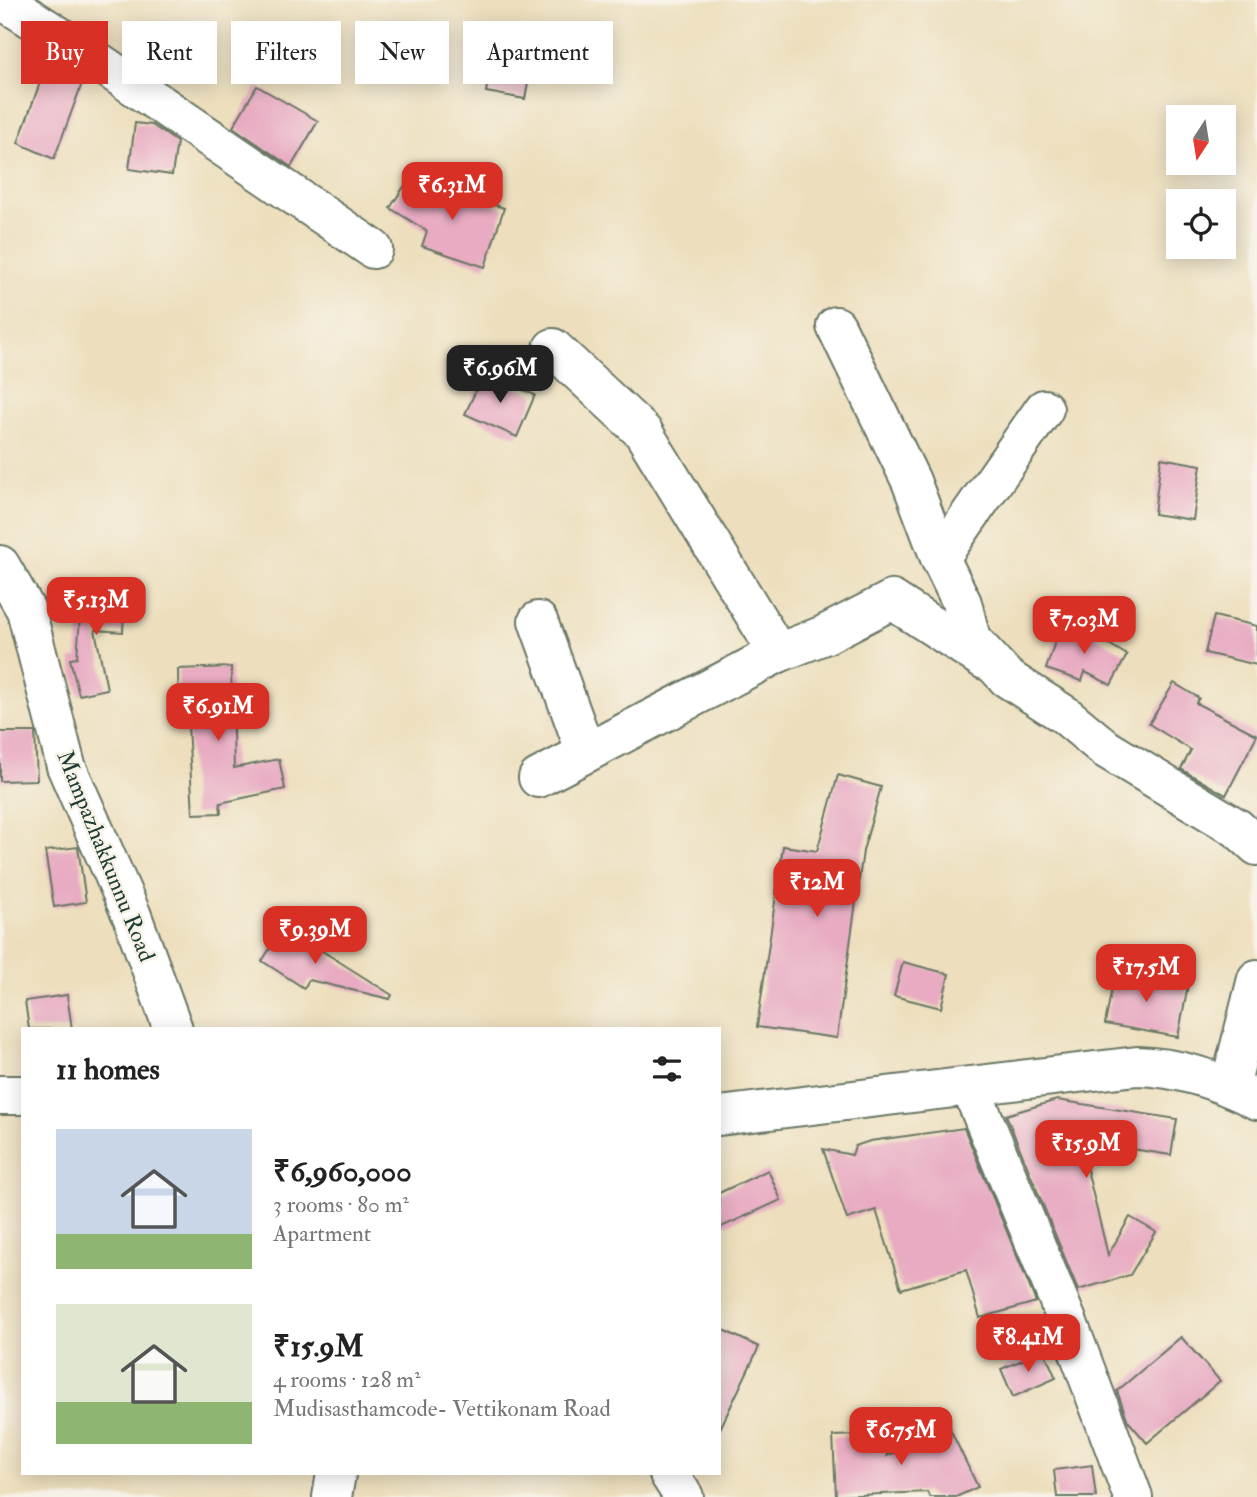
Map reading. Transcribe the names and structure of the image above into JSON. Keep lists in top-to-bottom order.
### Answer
{
  "streets": {
    "street": ["Mampazhakkunnu Road"]
  },
  "north": "bottom",
  "page": {
    "chip": [
      "Buy",
      "Rent",
      "Filters",
      "New",
      "Apartment"
    ],
    "price": [
      "₹6.31M",
      "₹6.96M",
      "₹5.13M",
      "₹7.03M",
      "₹6.91M",
      "₹12M",
      "₹9.39M",
      "₹17.5M",
      "₹15.9M",
      "₹8.41M",
      "₹6.75M"
    ],
    "heading": "11 homes",
    "list": [
      {
        "name": "₹6,960,000",
        "note": "3 rooms · 80 m² · Apartment"
      },
      {
        "name": "₹15.9M",
        "note": "4 rooms · 128 m² · Mudisasthamcode- Vettikonam Road"
      }
    ]
  }
}
